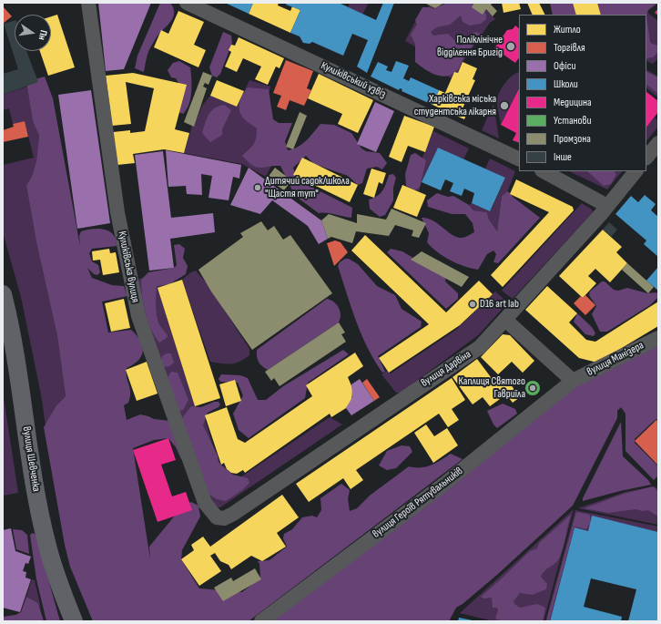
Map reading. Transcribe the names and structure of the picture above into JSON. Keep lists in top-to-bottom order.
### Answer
{
  "streets": {
    "main road": ["вулиця Шевченка"],
    "street": [
      "Куликівський узвіз",
      "Куликівська вулиця",
      "вулиця Манізера",
      "вулиця Дарвіна",
      "вулиця Героїв Рятувальників"
    ]
  },
  "crossings": [
    ["Куликівська вулиця", "вулиця Дарвіна"],
    ["вулиця Манізера", "вулиця Героїв Рятувальників"]
  ],
  "places": [
    "Поліклінічне відділення Бригід",
    "Харківська міська студентська лікарня",
    "Дитячий садок/школа \"Щастя тут\"",
    "D16 art lab",
    "Каплиця Святого Гавриїла"
  ],
  "legend": [
    "Житло",
    "Торгівля",
    "Офіси",
    "Школи",
    "Медицина",
    "Установи",
    "Промзона",
    "Інше"
  ],
  "north": "right"
}
